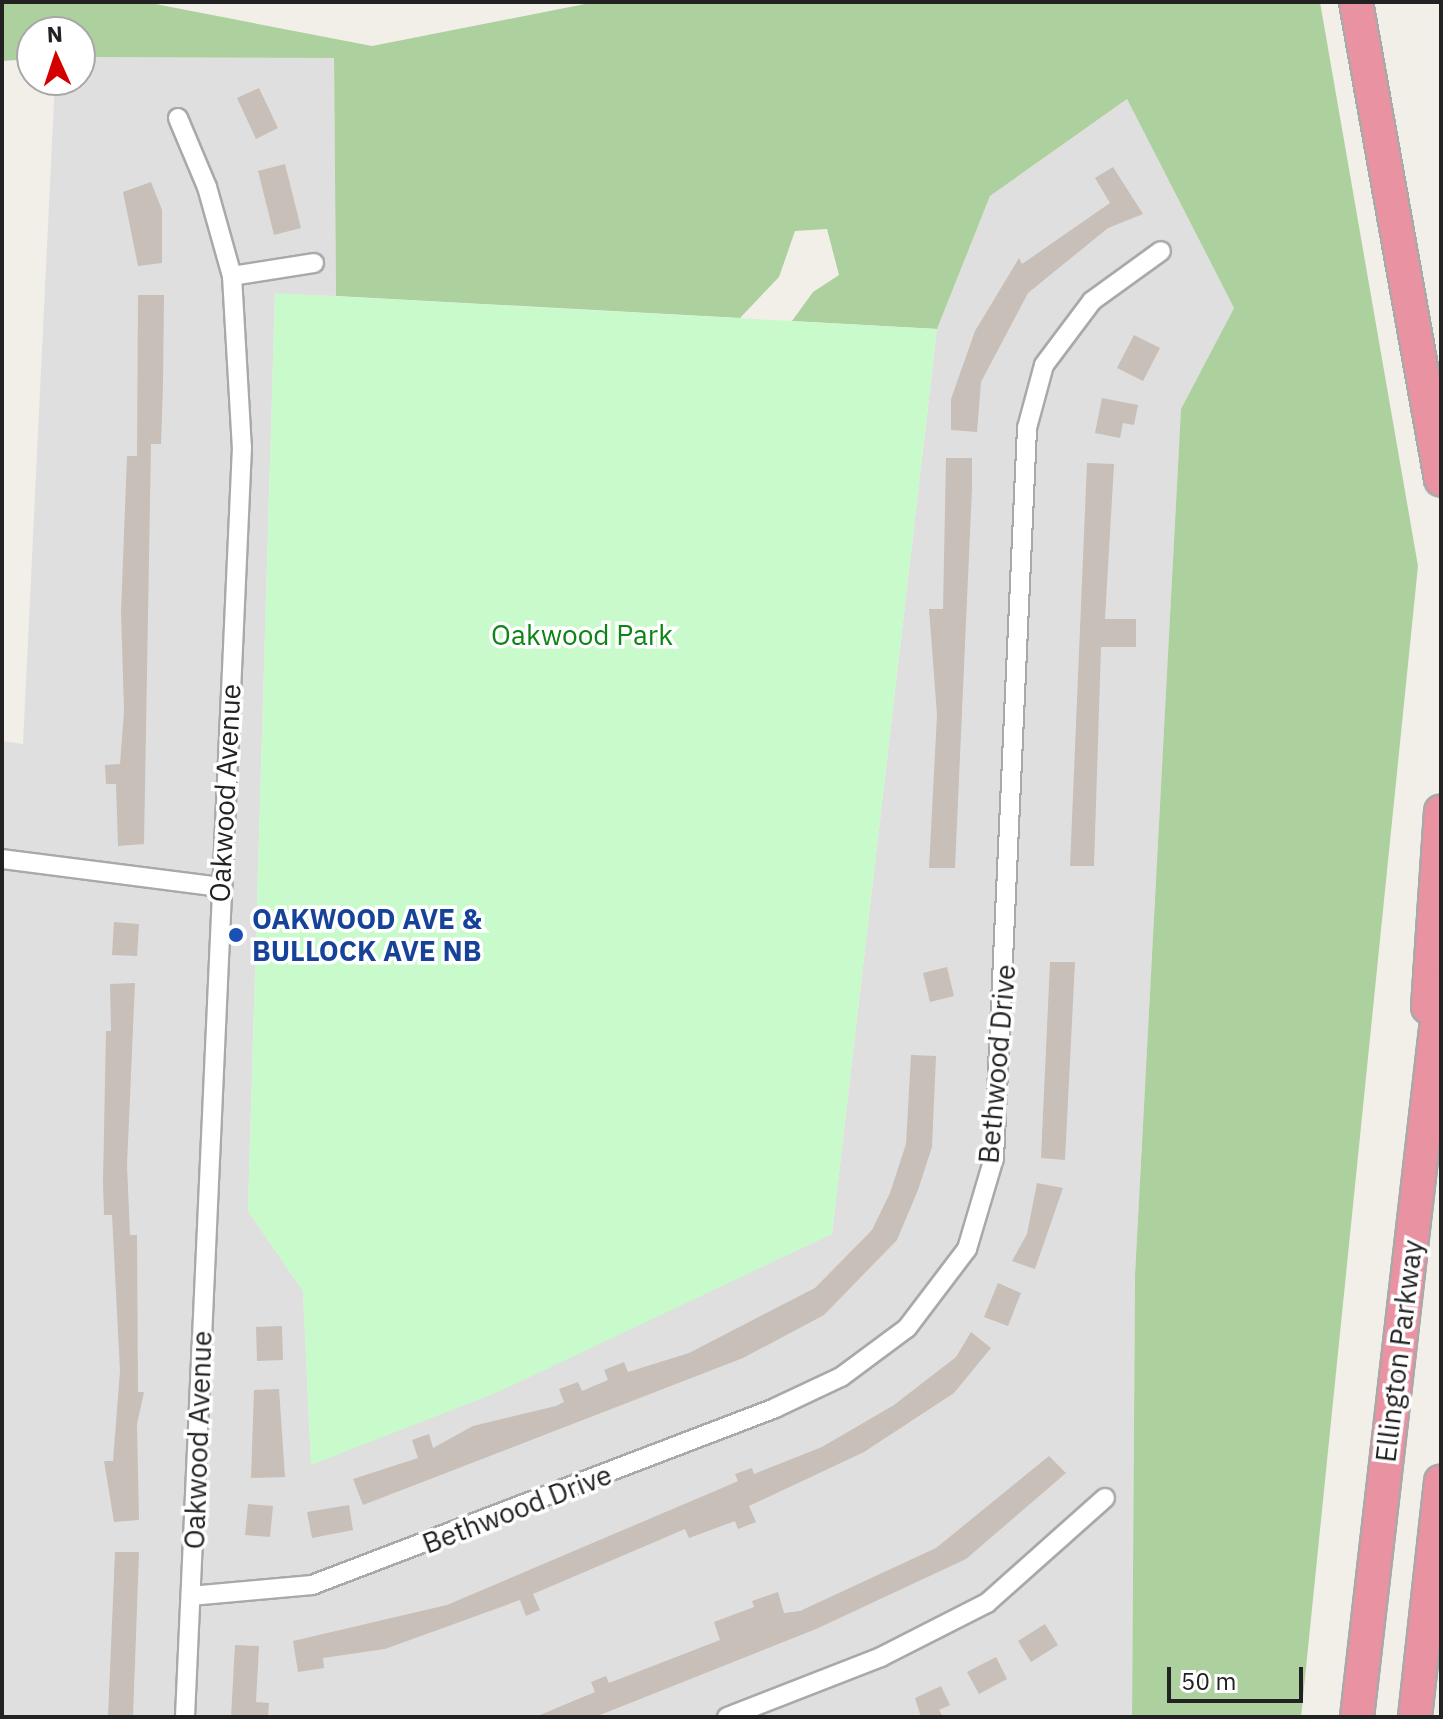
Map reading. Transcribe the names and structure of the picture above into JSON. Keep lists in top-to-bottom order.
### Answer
{
  "streets": {
    "highway": ["Ellington Parkway"],
    "street": ["Oakwood Avenue", "Bethwood Drive"]
  },
  "crossings": [
    ["Oakwood Avenue", "Bethwood Drive"]
  ],
  "parks": ["Oakwood Park"],
  "places": ["OAKWOOD AVE & BULLOCK AVE NB"],
  "scale_bar": "50 m",
  "north": "top"
}
